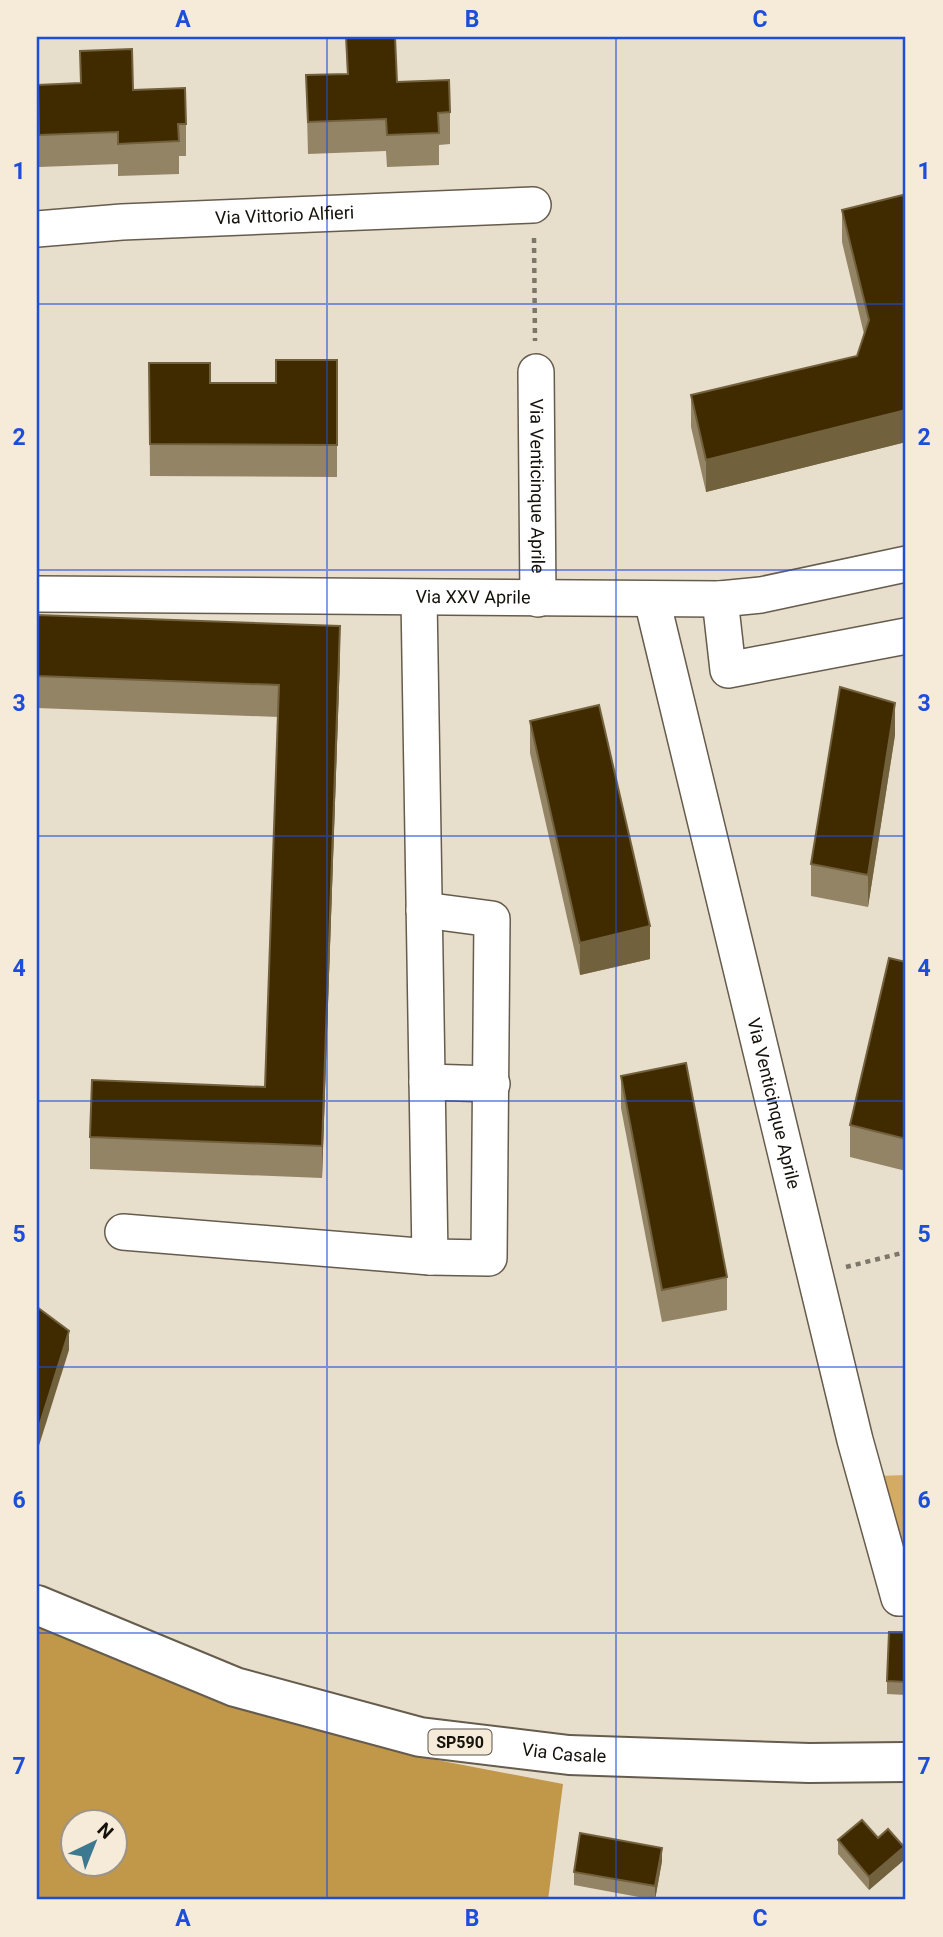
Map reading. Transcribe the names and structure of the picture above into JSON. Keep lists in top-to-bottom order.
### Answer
{
  "streets": {
    "main road": ["SP590", "Via Casale"],
    "street": ["Via Vittorio Alfieri", "Via Venticinque Aprile", "Via XXV Aprile"]
  },
  "crossings": [
    ["Via Venticinque Aprile", "Via XXV Aprile"]
  ],
  "north": "top right",
  "grid": {
    "columns": ["A", "B", "C"],
    "rows": [
      "1",
      "2",
      "3",
      "4",
      "5",
      "6",
      "7"
    ]
  }
}
